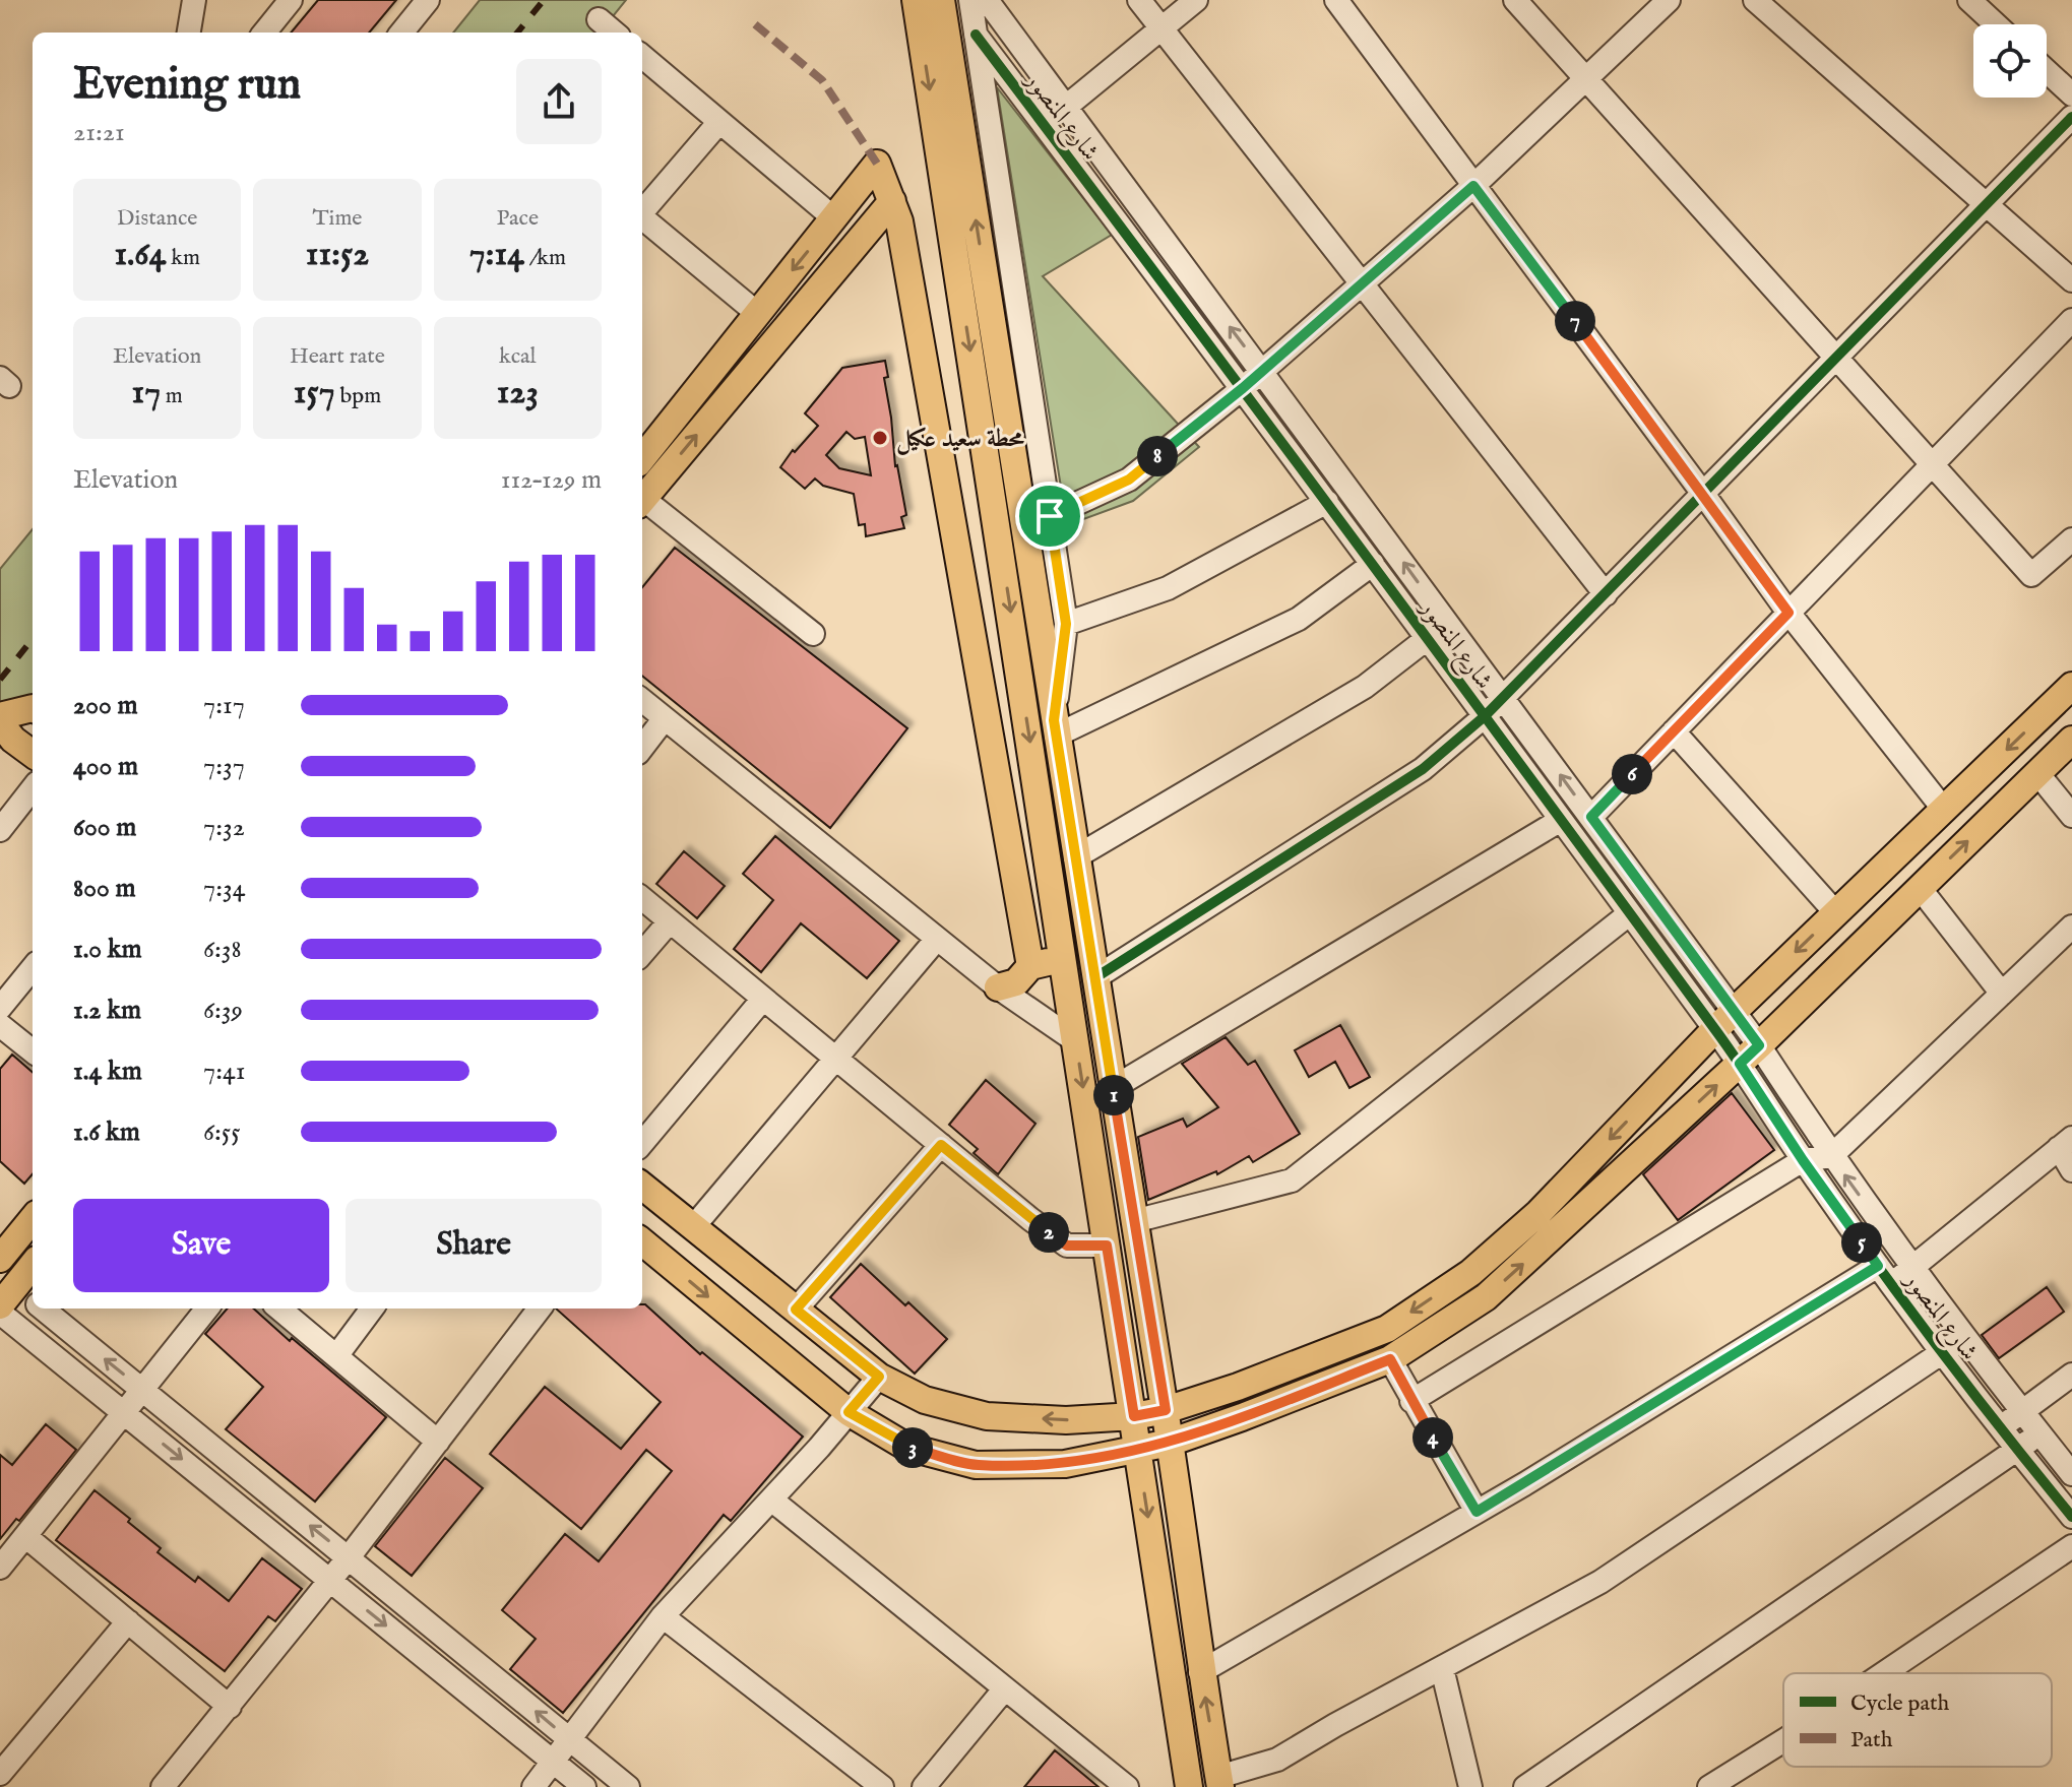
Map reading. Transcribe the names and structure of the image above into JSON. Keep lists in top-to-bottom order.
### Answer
{
  "streets": {
    "street": ["شارع المنصور"]
  },
  "places": ["محطة سعيد عكيل"],
  "legend": ["Cycle path", "Path"],
  "page": {
    "heading": ["Evening run", "21:21"],
    "stats": [
      ["Distance", "1.64 km"],
      ["Time", "11:52"],
      ["Pace", "7:14 /km"],
      ["Elevation", "17 m"],
      ["Heart rate", "157 bpm"],
      ["kcal", "123"]
    ],
    "pins": [
      "7",
      "8",
      "6",
      "1",
      "2",
      "5",
      "4",
      "3"
    ],
    "chart": ["Elevation", "112–129 m"],
    "list": [
      {
        "name": "200 m",
        "note": "7:17"
      },
      {
        "name": "400 m",
        "note": "7:37"
      },
      {
        "name": "600 m",
        "note": "7:32"
      },
      {
        "name": "800 m",
        "note": "7:34"
      },
      {
        "name": "1.0 km",
        "note": "6:38"
      },
      {
        "name": "1.2 km",
        "note": "6:39"
      },
      {
        "name": "1.4 km",
        "note": "7:41"
      },
      {
        "name": "1.6 km",
        "note": "6:55"
      }
    ],
    "buttons": ["Save", "Share"]
  }
}
